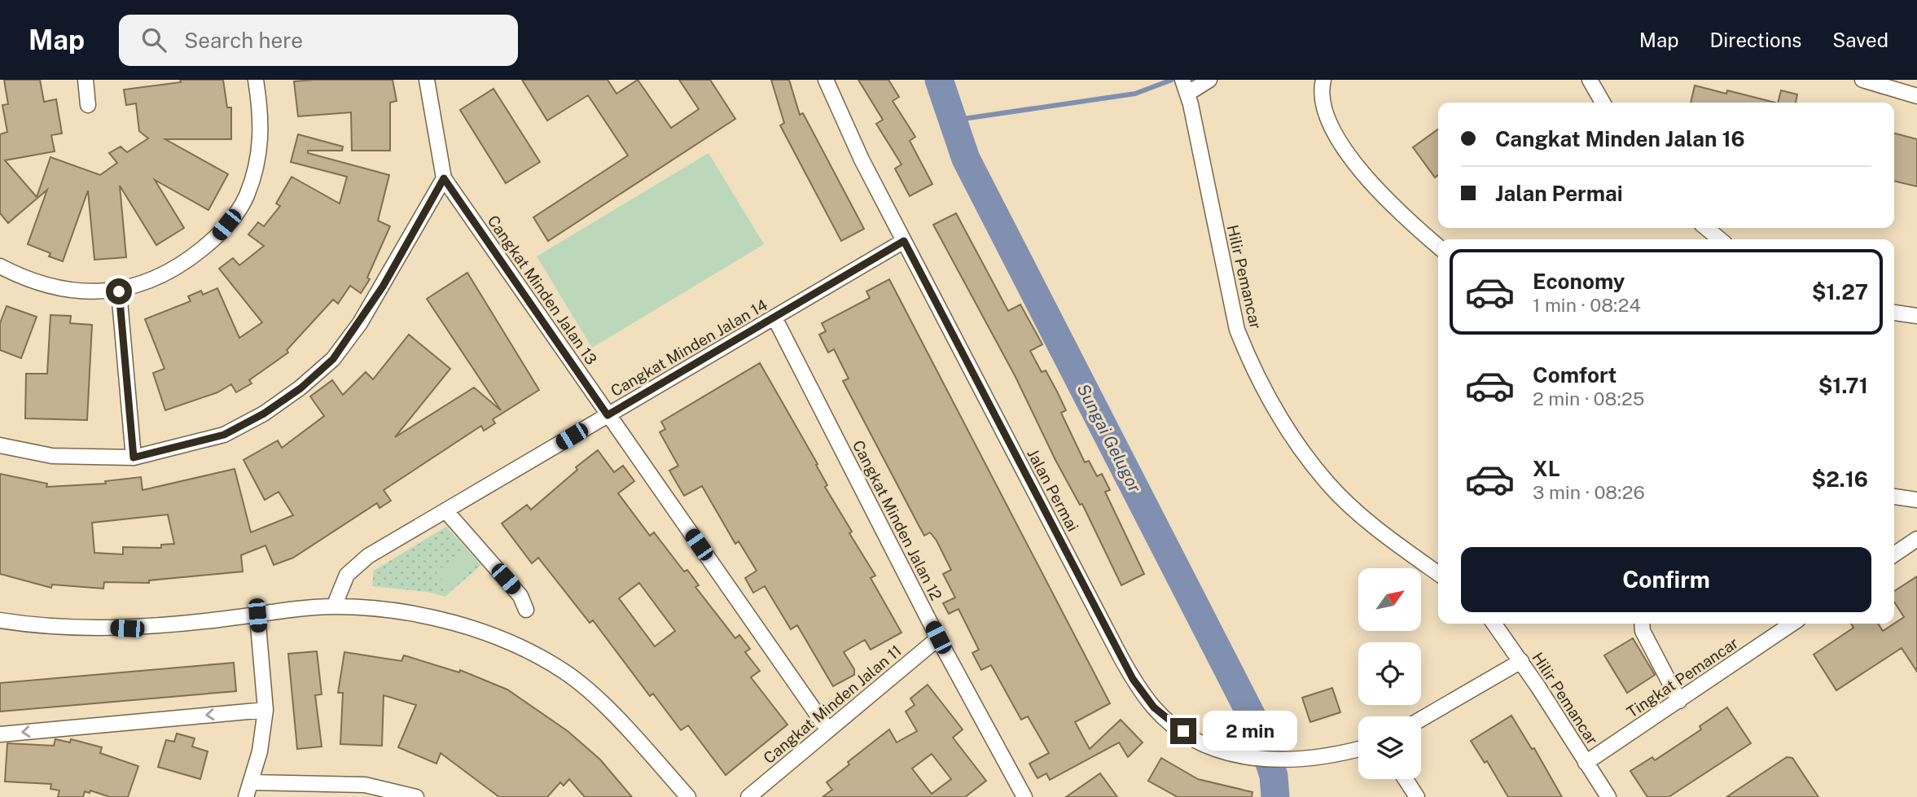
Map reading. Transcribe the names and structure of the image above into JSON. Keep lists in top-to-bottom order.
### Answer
{
  "streets": {
    "street": [
      "Hilir Pemancar",
      "Cangkat Minden Jalan 13",
      "Cangkat Minden Jalan 14",
      "Jalan Permai",
      "Cangkat Minden Jalan 12",
      "Tingkat Pemancar",
      "Cangkat Minden Jalan 11"
    ]
  },
  "crossings": [
    ["Hilir Pemancar", "Tingkat Pemancar"],
    ["Cangkat Minden Jalan 13", "Cangkat Minden Jalan 14"],
    ["Cangkat Minden Jalan 13", "Cangkat Minden Jalan 11"],
    ["Cangkat Minden Jalan 14", "Jalan Permai"],
    ["Cangkat Minden Jalan 14", "Cangkat Minden Jalan 12"],
    ["Cangkat Minden Jalan 12", "Cangkat Minden Jalan 11"]
  ],
  "water": ["Sungai Gelugor"],
  "north": "top right",
  "page": {
    "header": "Map",
    "search": "Search here",
    "nav": ["Map", "Directions", "Saved"],
    "banner": ["Cangkat Minden Jalan 16", "Jalan Permai"],
    "list": [
      {
        "name": "Economy",
        "note": "1 min · 08:24",
        "value": "$1.27"
      },
      {
        "name": "Comfort",
        "note": "2 min · 08:25",
        "value": "$1.71"
      },
      {
        "name": "XL",
        "note": "3 min · 08:26",
        "value": "$2.16"
      }
    ],
    "buttons": "Confirm",
    "bubble": "2 min"
  }
}
